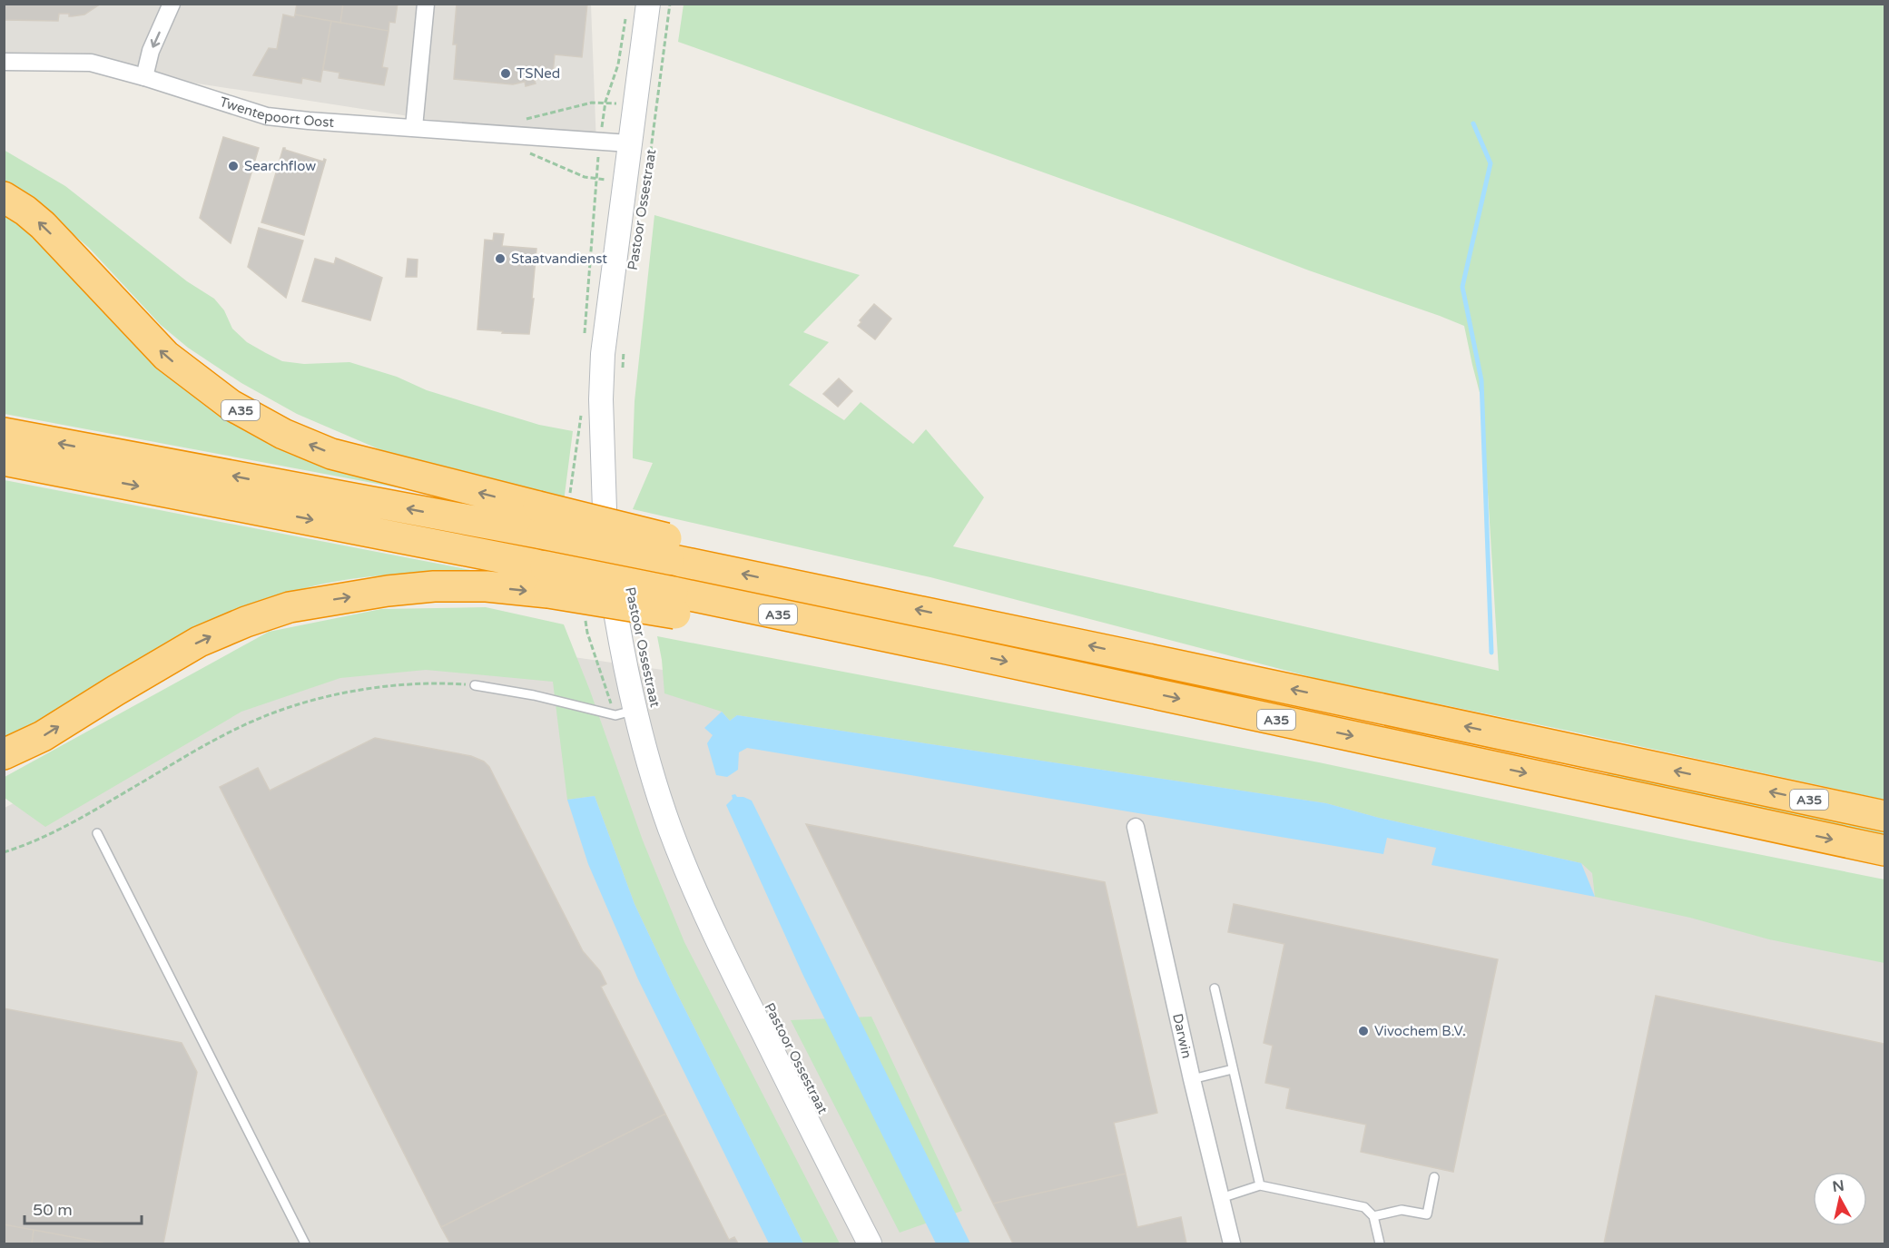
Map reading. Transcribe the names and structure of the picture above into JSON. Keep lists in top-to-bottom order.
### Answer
{
  "streets": {
    "highway": ["A35"],
    "main road": ["Pastoor Ossestraat"],
    "street": ["Twentepoort Oost", "Darwin"]
  },
  "crossings": [
    ["Twentepoort Oost", "Pastoor Ossestraat"]
  ],
  "places": [
    "TSNed",
    "Searchflow",
    "Staatvandienst",
    "Vivochem B.V."
  ],
  "scale_bar": "50 m",
  "north": "top"
}
